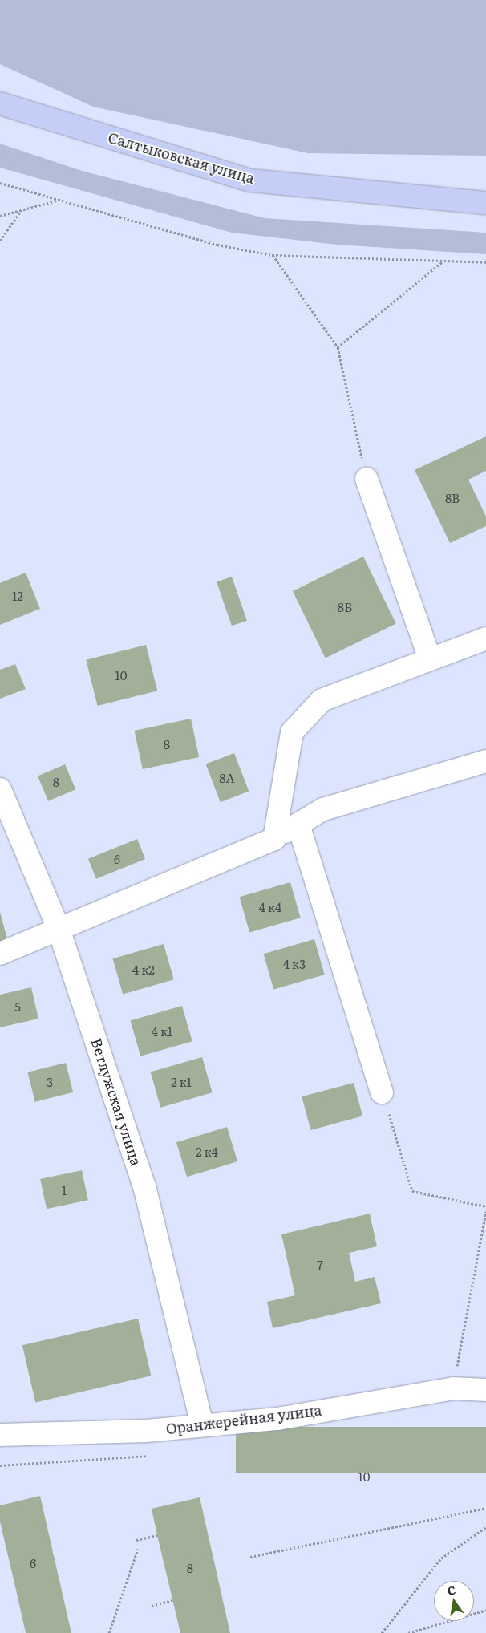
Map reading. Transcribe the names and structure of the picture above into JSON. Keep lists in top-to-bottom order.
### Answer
{
  "streets": {
    "main road": ["Салтыковская улица"],
    "street": ["Ветлужская улица", "Оранжерейная улица"]
  },
  "crossings": [
    ["Ветлужская улица", "Оранжерейная улица"]
  ],
  "house_numbers": [
    "8В",
    "12",
    "8Б",
    "10",
    "8",
    "8А",
    "8",
    "6",
    "4 к4",
    "4 к3",
    "4 к2",
    "5",
    "4 к1",
    "3",
    "2 к1",
    "2 к4",
    "1",
    "7",
    "10",
    "6",
    "8"
  ],
  "north": "top"
}
